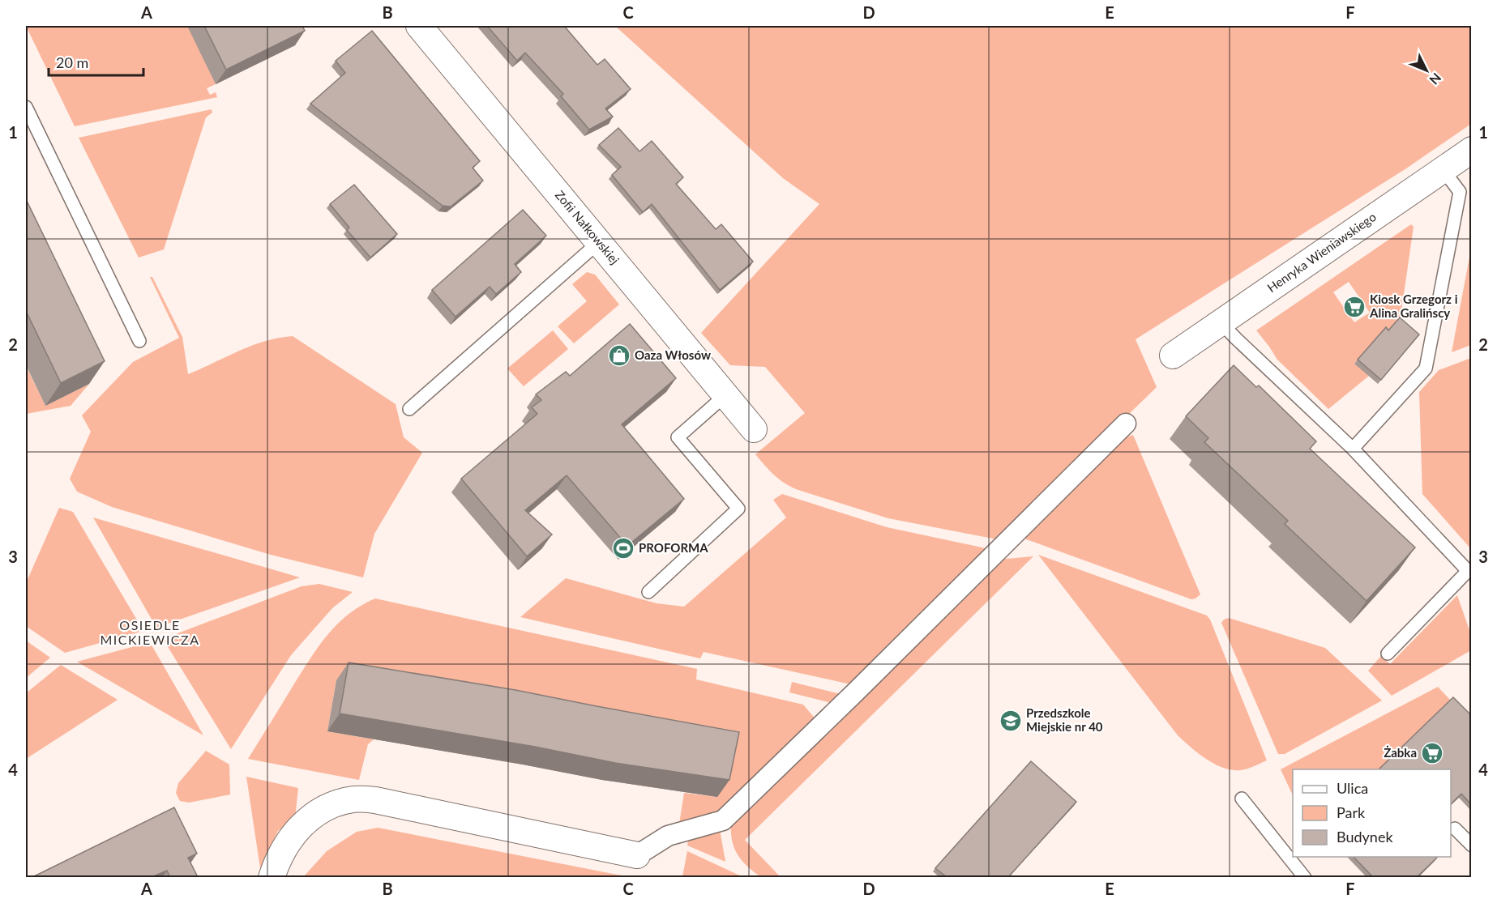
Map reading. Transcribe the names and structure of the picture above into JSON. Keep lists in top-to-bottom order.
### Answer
{
  "streets": {
    "street": ["Zofii Nałkowskiej", "Henryka Wieniawskiego"]
  },
  "districts": ["OSIEDLE MICKIEWICZA"],
  "places": {
    "supermarket": ["Kiosk Grzegorz i Alina Gralińscy", "Żabka"],
    "shop": ["Oaza Włosów"],
    "sports": ["PROFORMA"],
    "school or university": ["Przedszkole Miejskie nr 40"]
  },
  "legend": ["Ulica", "Park", "Budynek"],
  "scale_bar": "20 m",
  "north": "bottom right",
  "grid": {
    "columns": [
      "A",
      "B",
      "C",
      "D",
      "E",
      "F"
    ],
    "rows": [
      "1",
      "2",
      "3",
      "4"
    ]
  }
}
